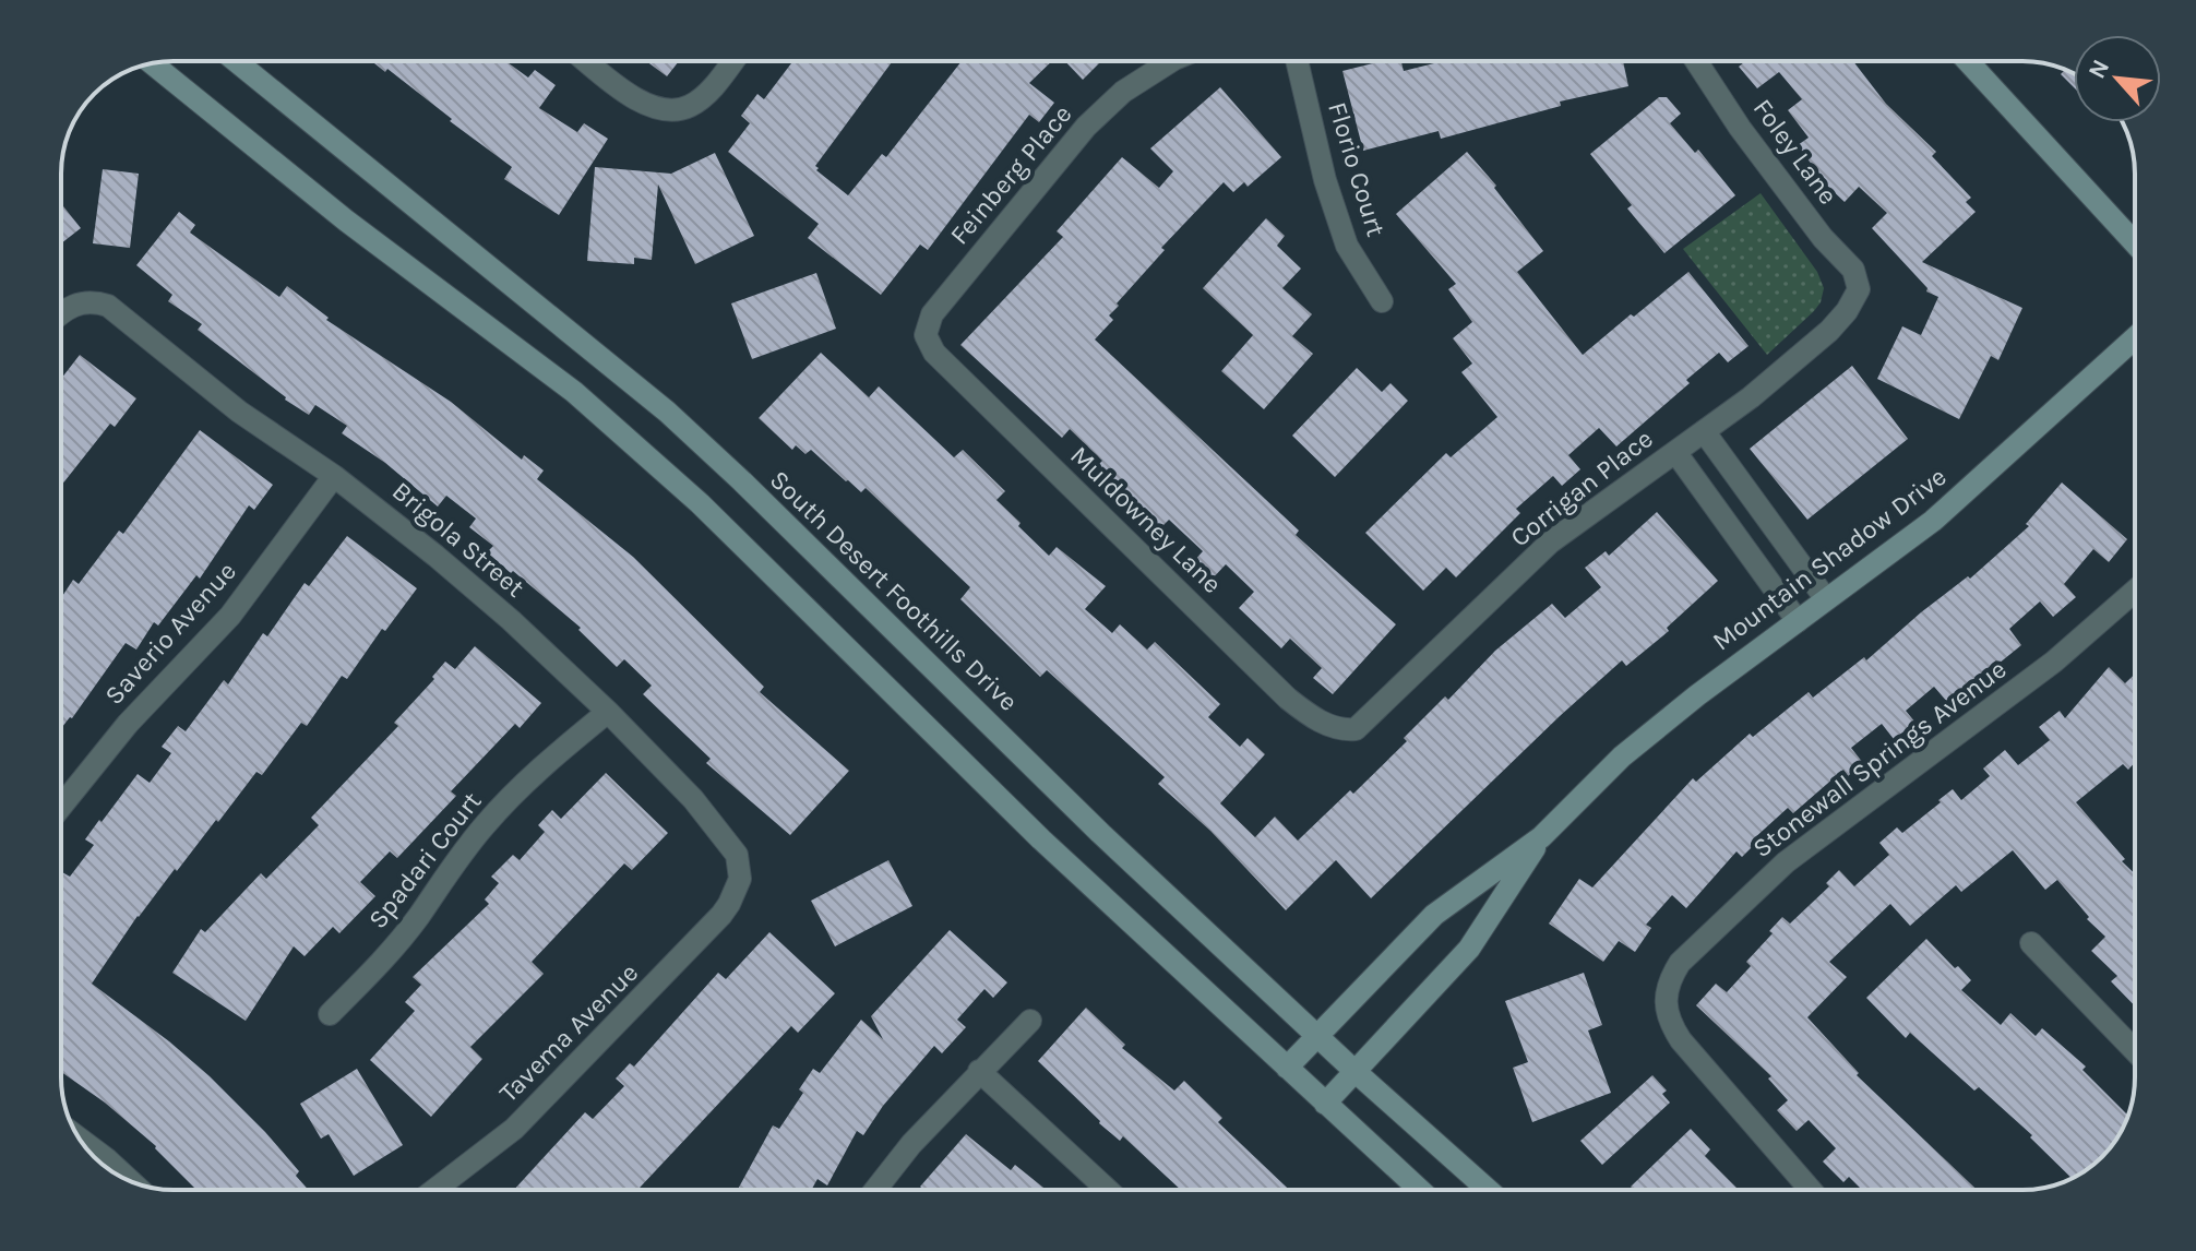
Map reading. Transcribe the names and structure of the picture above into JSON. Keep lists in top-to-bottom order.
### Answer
{
  "streets": {
    "main road": ["Mountain Shadow Drive", "South Desert Foothills Drive"],
    "street": [
      "Foley Lane",
      "Florio Court",
      "Feinberg Place",
      "Corrigan Place",
      "Muldowney Lane",
      "Brigola Street",
      "Saverio Avenue",
      "Stonewall Springs Avenue",
      "Spadari Court",
      "Tavema Avenue"
    ]
  },
  "crossings": [
    ["Foley Lane", "Corrigan Place"],
    ["Feinberg Place", "Muldowney Lane"],
    ["Corrigan Place", "Muldowney Lane"],
    ["Brigola Street", "Saverio Avenue"],
    ["Brigola Street", "Spadari Court"],
    ["Brigola Street", "Tavema Avenue"],
    ["Mountain Shadow Drive", "South Desert Foothills Drive"]
  ],
  "north": "top left"
}
